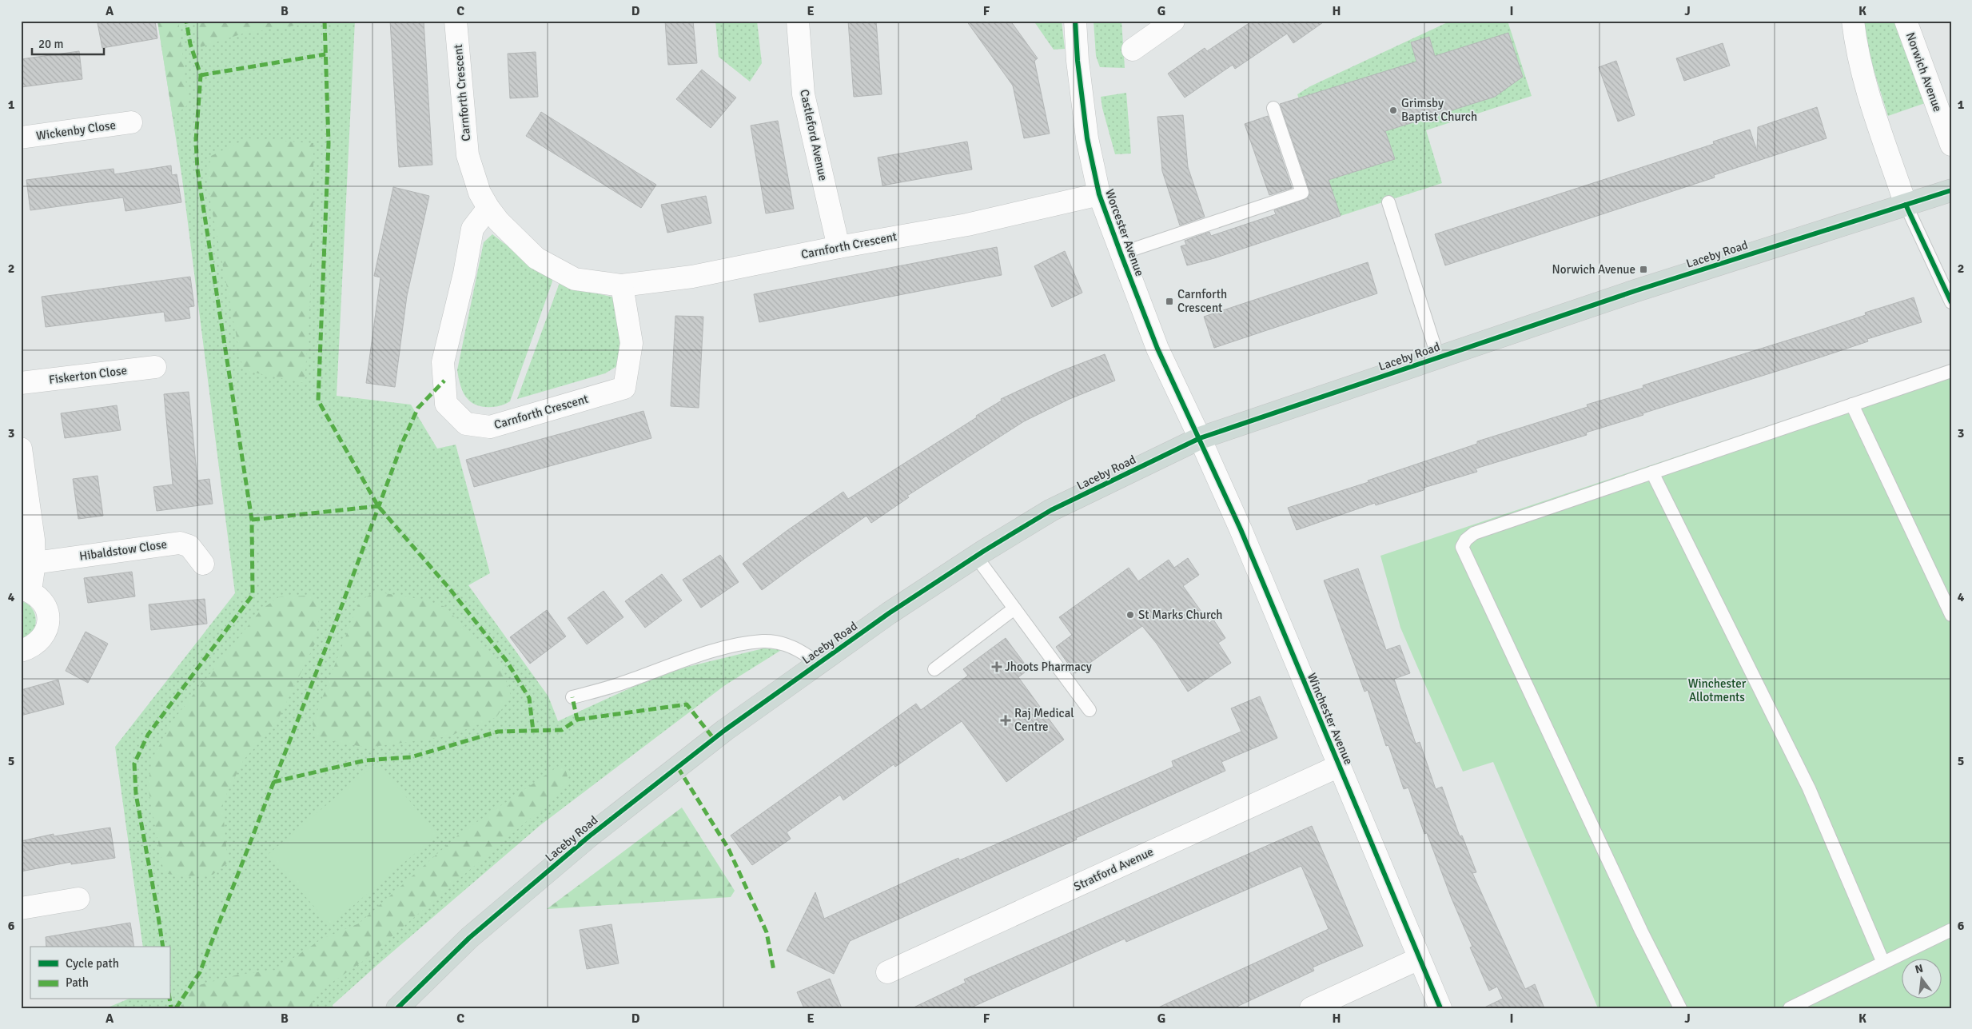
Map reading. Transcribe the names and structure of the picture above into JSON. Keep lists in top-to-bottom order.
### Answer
{
  "streets": {
    "highway": ["Laceby Road"],
    "street": [
      "Norwich Avenue",
      "Carnforth Crescent",
      "Wickenby Close",
      "Castleford Avenue",
      "Worcester Avenue",
      "Fiskerton Close",
      "Hibaldstow Close",
      "Winchester Avenue",
      "Stratford Avenue"
    ]
  },
  "crossings": [
    ["Carnforth Crescent", "Castleford Avenue"],
    ["Carnforth Crescent", "Worcester Avenue"],
    ["Worcester Avenue", "Laceby Road"],
    ["Worcester Avenue", "Winchester Avenue"],
    ["Laceby Road", "Winchester Avenue"],
    ["Winchester Avenue", "Stratford Avenue"]
  ],
  "parks": ["Winchester Allotments"],
  "places": {
    "other": ["Grimsby Baptist Church", "St Marks Church"],
    "transit": ["Norwich Avenue", "Carnforth Crescent"],
    "health": ["Jhoots Pharmacy", "Raj Medical Centre"]
  },
  "legend": ["Cycle path", "Path"],
  "scale_bar": "20 m",
  "north": "top",
  "grid": {
    "columns": [
      "A",
      "B",
      "C",
      "D",
      "E",
      "F",
      "G",
      "H",
      "I",
      "J",
      "K"
    ],
    "rows": [
      "1",
      "2",
      "3",
      "4",
      "5",
      "6"
    ]
  }
}
